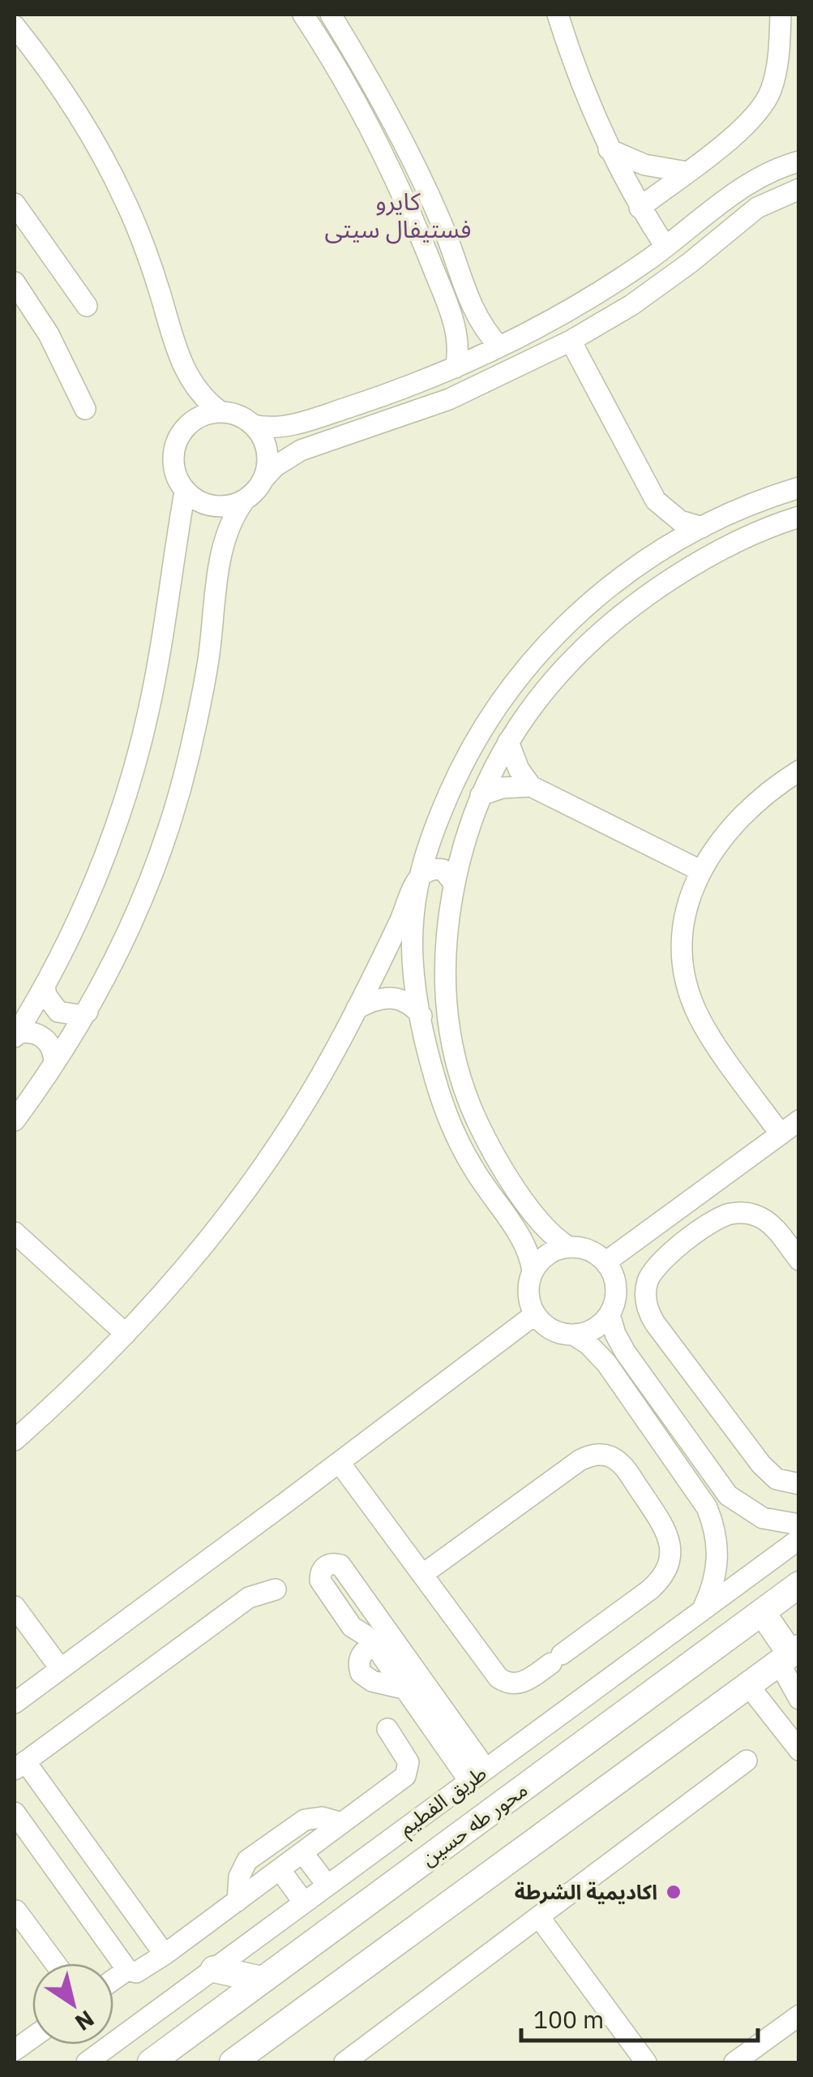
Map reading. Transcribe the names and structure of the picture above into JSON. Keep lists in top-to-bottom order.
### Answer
{
  "streets": {
    "main road": ["محور طه حسين"],
    "street": ["طريق الفطيم"]
  },
  "districts": ["كايرو فستيفال سيتى"],
  "places": ["اكاديمية الشرطة"],
  "scale_bar": "100 m",
  "north": "bottom right"
}
